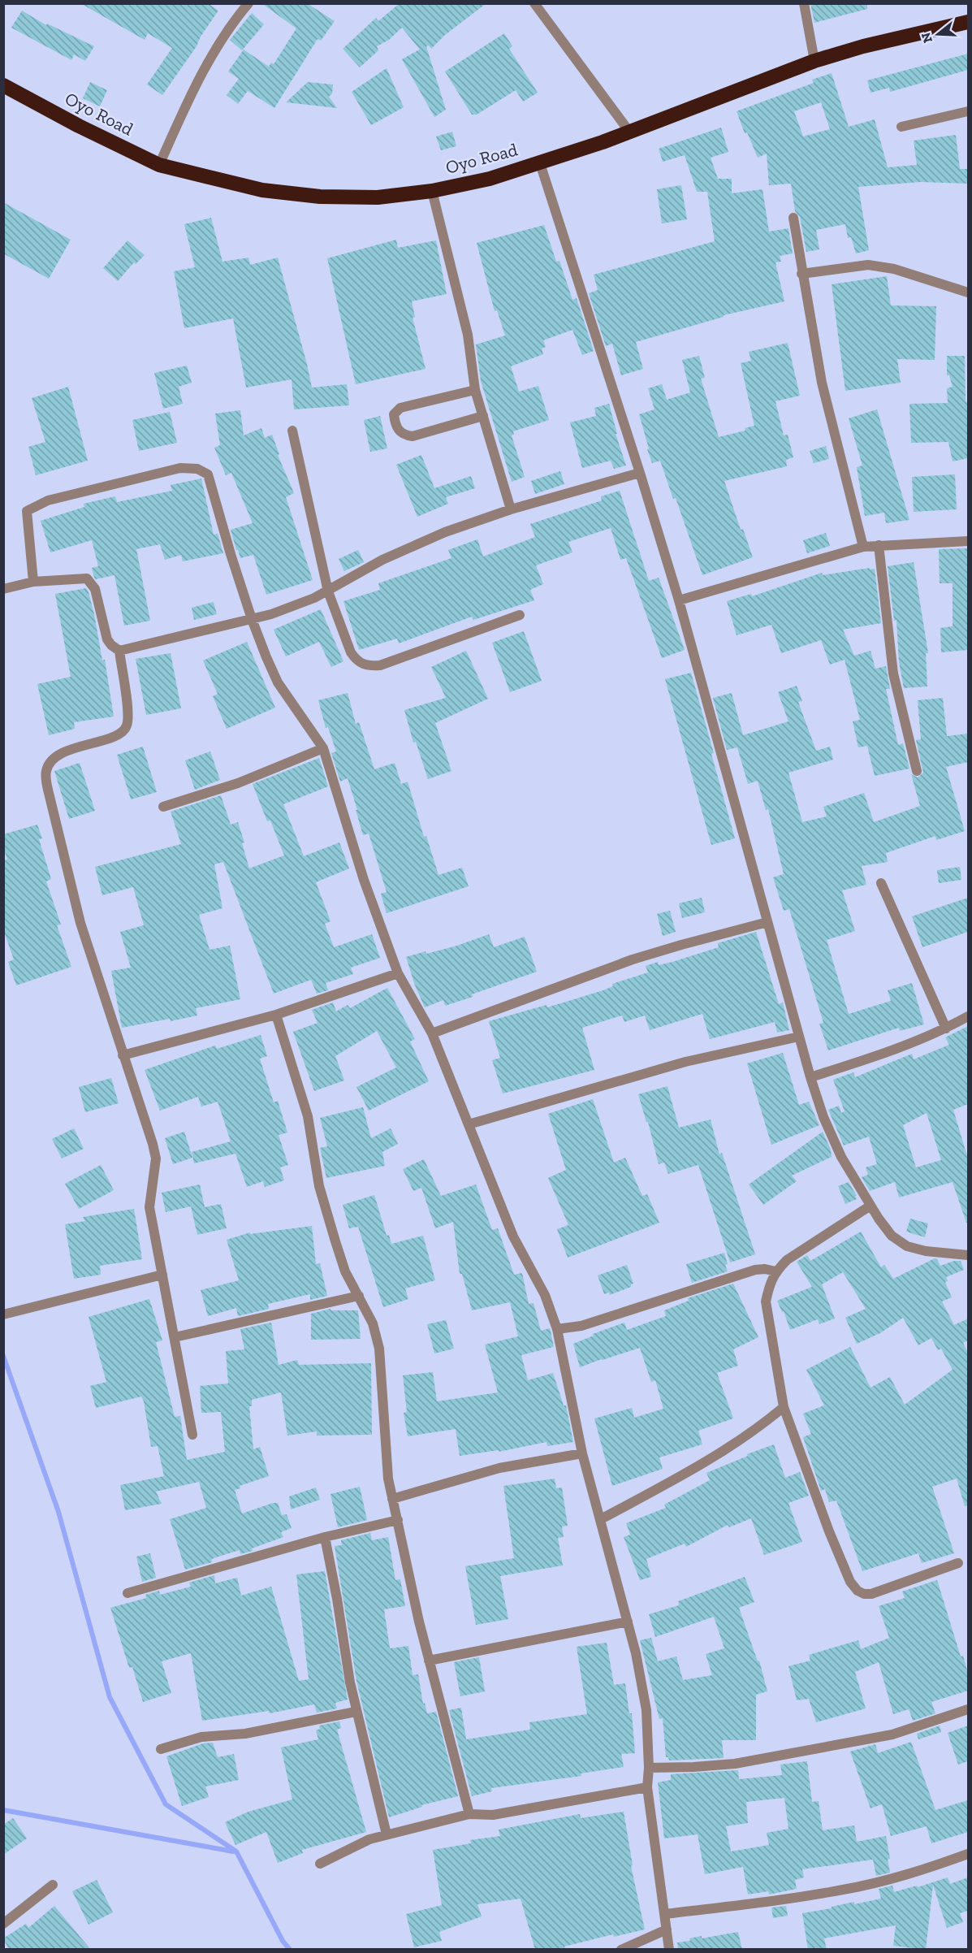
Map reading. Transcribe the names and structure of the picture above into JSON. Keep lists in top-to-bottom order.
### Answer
{
  "streets": {
    "highway": ["Oyo Road"]
  },
  "north": "left"
}
